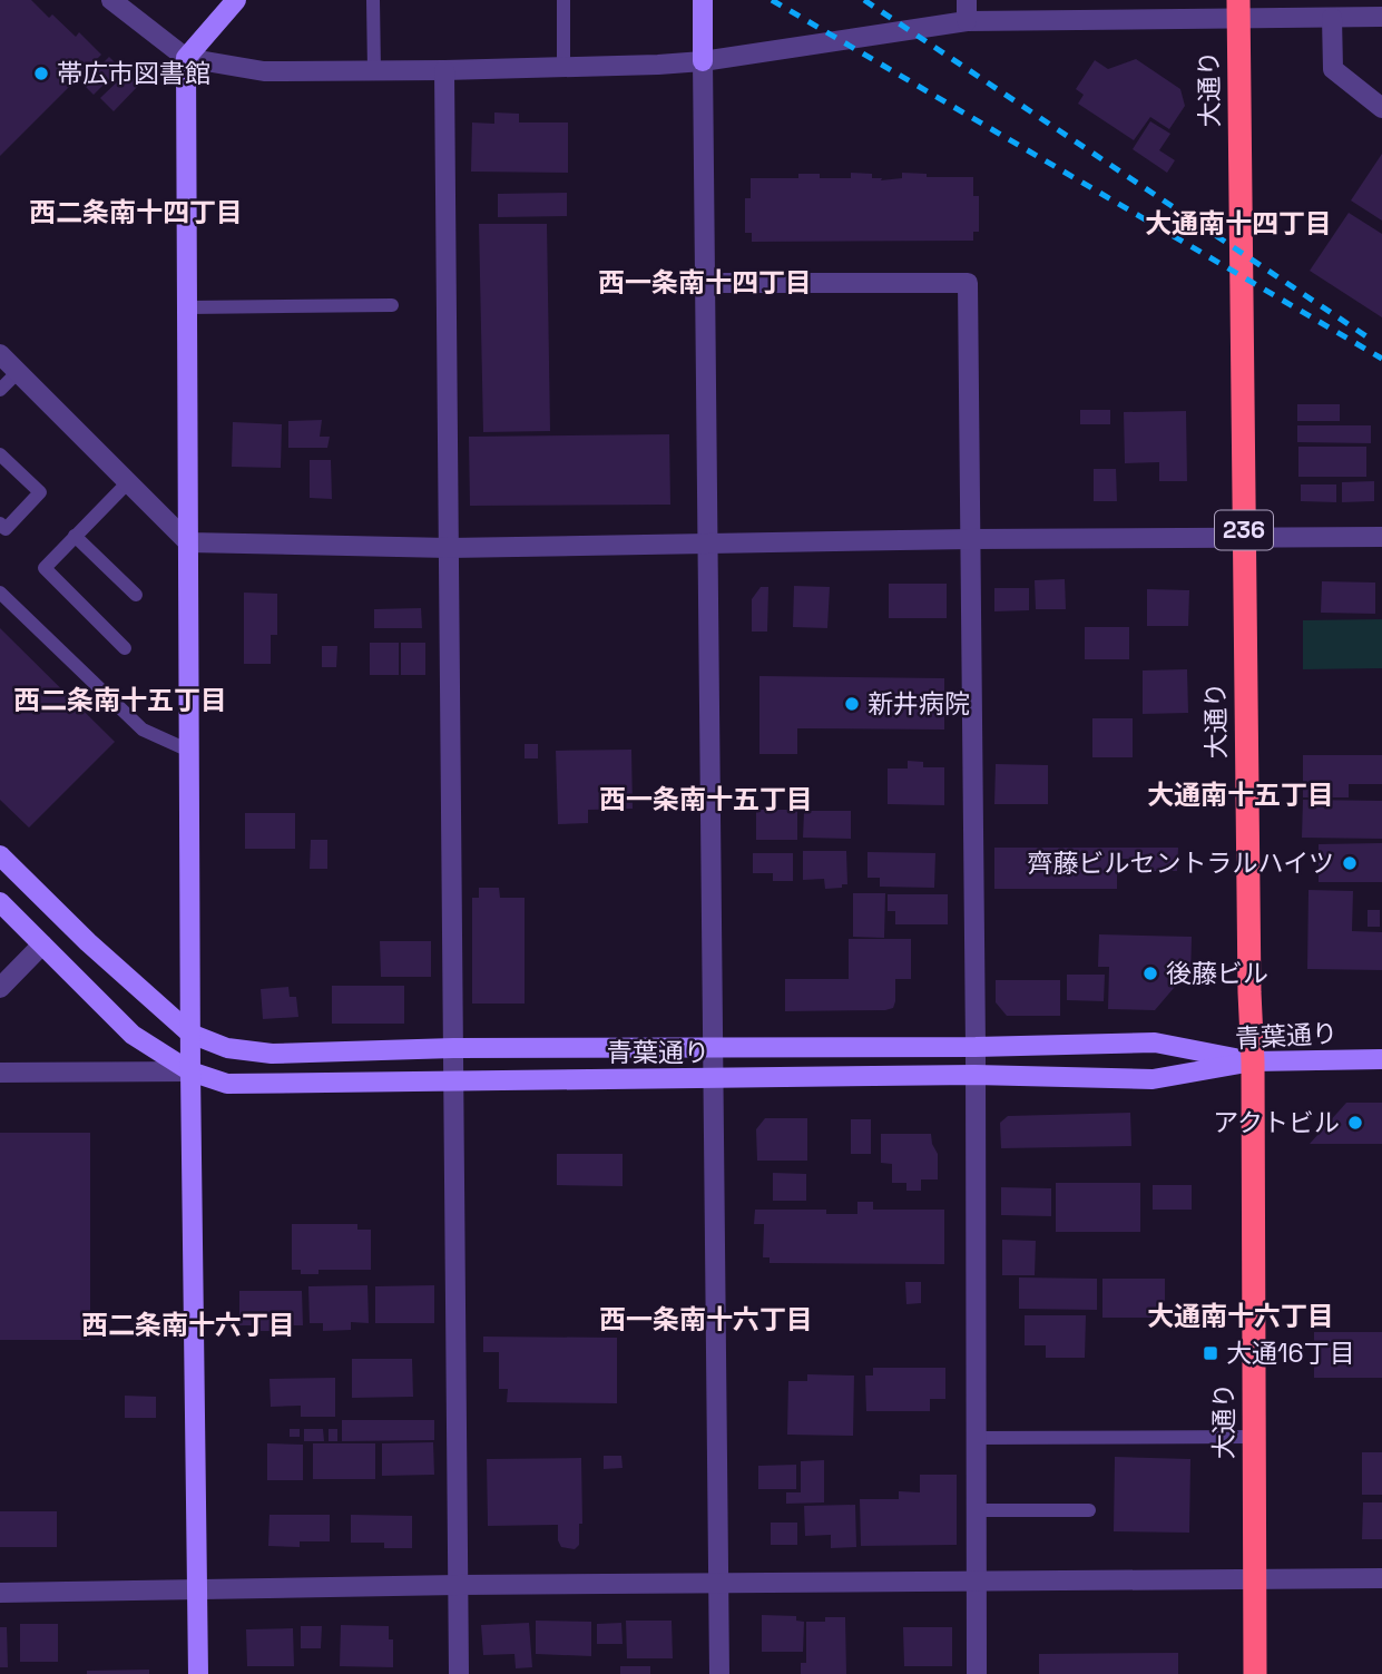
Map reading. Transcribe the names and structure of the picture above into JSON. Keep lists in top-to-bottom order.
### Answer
{
  "streets": {
    "highway": ["大通り", "236"],
    "street": ["青葉通り"]
  },
  "crossings": [
    ["大通り", "青葉通り"]
  ],
  "districts": [
    "西二条南十四丁目",
    "大通南十四丁目",
    "西一条南十四丁目",
    "西二条南十五丁目",
    "大通南十五丁目",
    "西一条南十五丁目",
    "大通南十六丁目",
    "西一条南十六丁目",
    "西二条南十六丁目"
  ],
  "places": {
    "other": [
      "帯広市図書館",
      "新井病院",
      "齊藤ビルセントラルハイツ",
      "後藤ビル",
      "アクトビル"
    ],
    "transit": ["大通16丁目"]
  }
}
